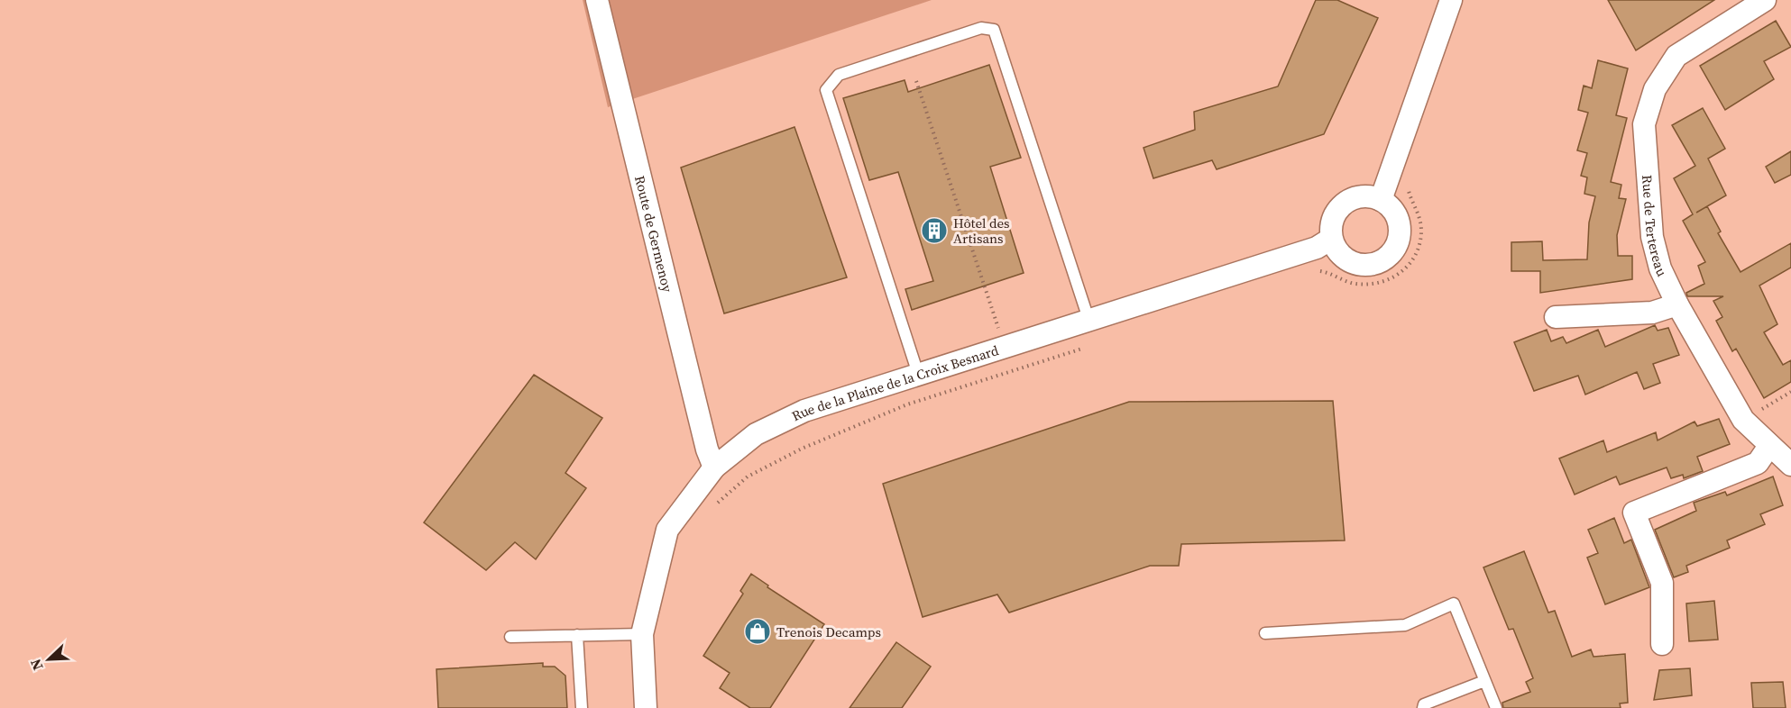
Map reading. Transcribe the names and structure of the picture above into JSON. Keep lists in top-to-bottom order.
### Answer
{
  "streets": {
    "street": ["Rue de Tertereau", "Route de Germenoy", "Rue de la Plaine de la Croix Besnard"]
  },
  "crossings": [
    ["Route de Germenoy", "Rue de la Plaine de la Croix Besnard"]
  ],
  "places": {
    "building": ["Hôtel des Artisans"],
    "shop": ["Trenois Decamps"]
  },
  "north": "bottom left"
}
